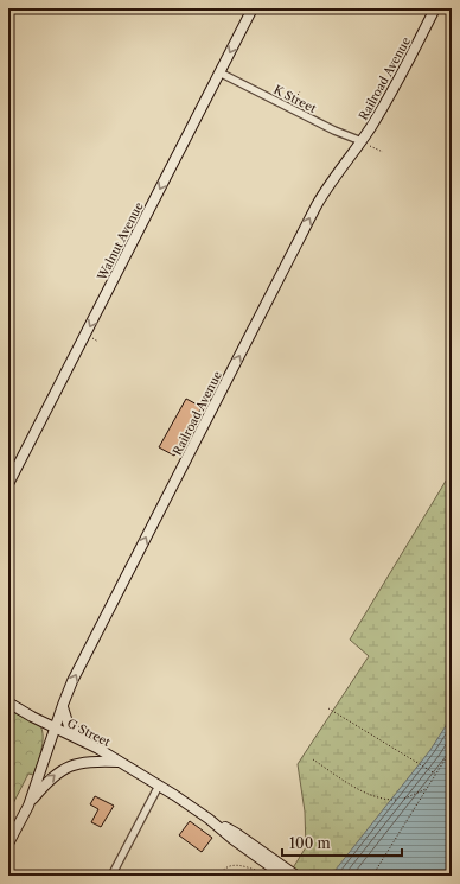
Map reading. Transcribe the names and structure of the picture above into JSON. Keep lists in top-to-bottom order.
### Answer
{
  "streets": {
    "main road": ["Railroad Avenue", "Walnut Avenue", "G Street"],
    "street": ["K Street"]
  },
  "crossings": [
    ["Railroad Avenue", "K Street"],
    ["Railroad Avenue", "G Street"],
    ["K Street", "Walnut Avenue"]
  ],
  "one_way": ["Railroad Avenue", "Walnut Avenue"],
  "scale_bar": "100 m"
}
